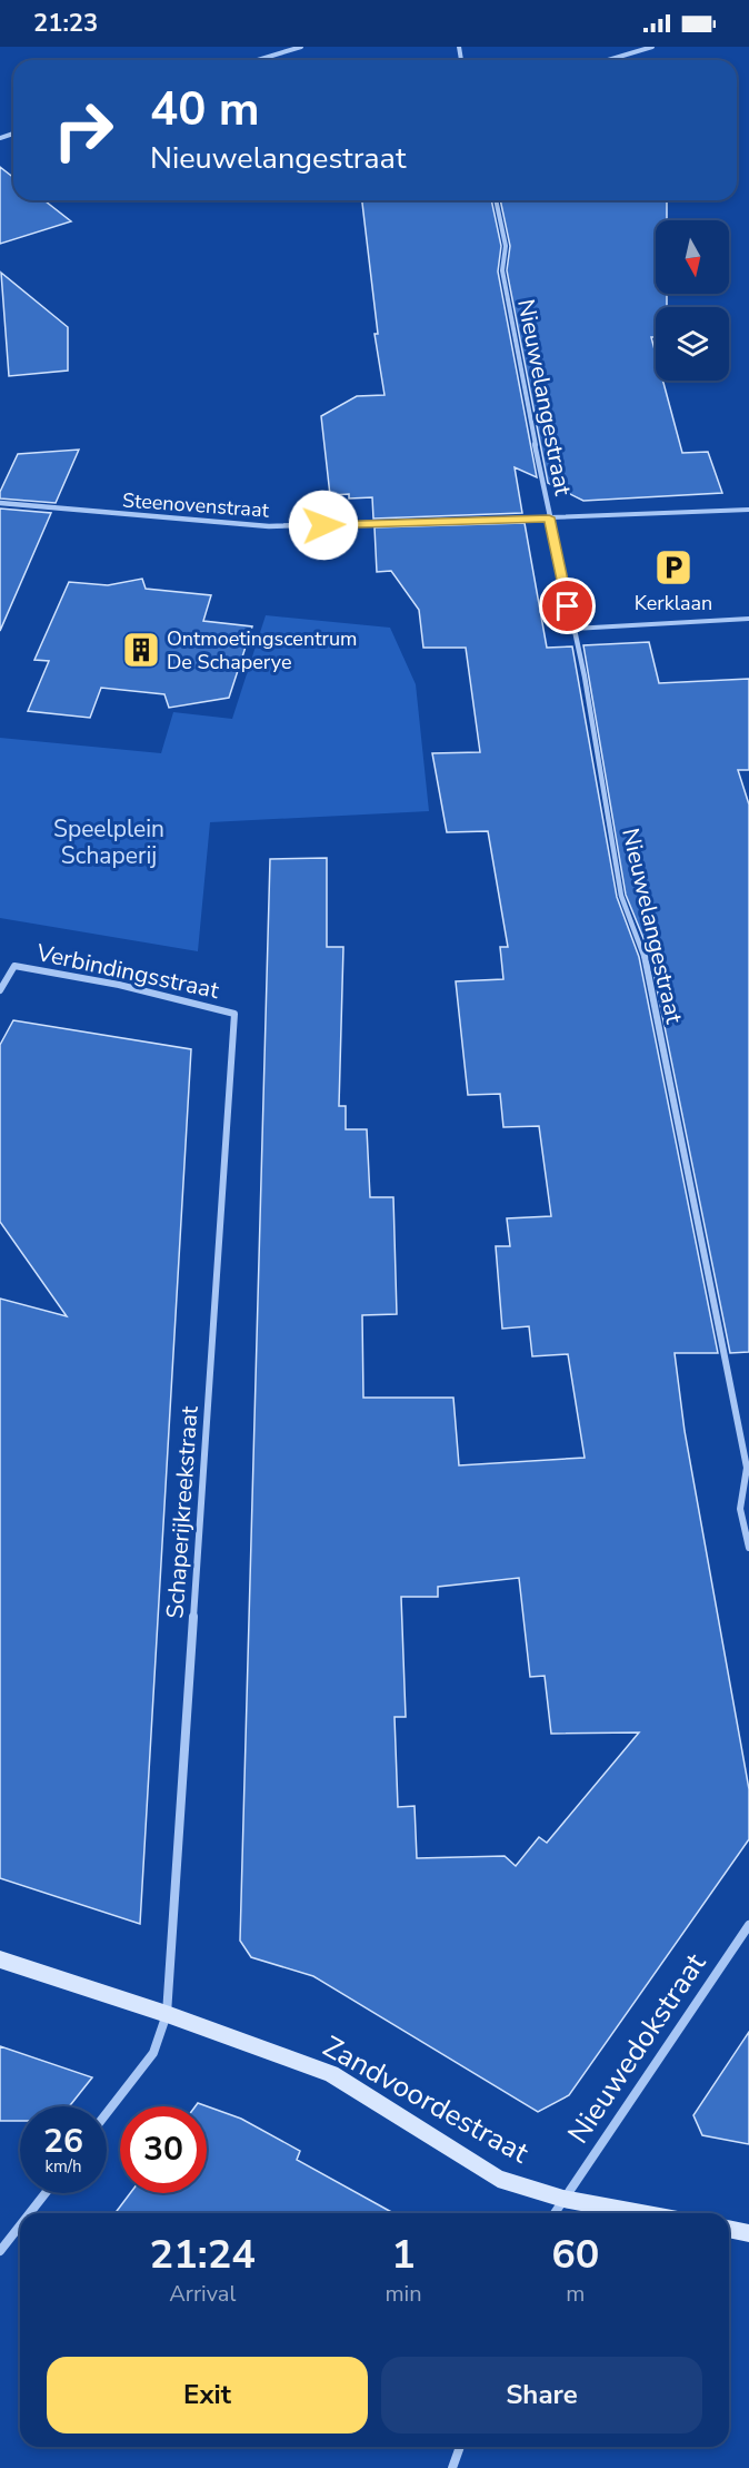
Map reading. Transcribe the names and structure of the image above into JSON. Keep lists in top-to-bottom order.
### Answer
{
  "streets": {
    "main road": ["Zandvoordestraat"],
    "street": [
      "Nieuwelangestraat",
      "Steenovenstraat",
      "Verbindingsstraat",
      "Schaperijkreekstraat",
      "Nieuwedokstraat"
    ]
  },
  "crossings": [
    ["Nieuwelangestraat", "Steenovenstraat"],
    ["Verbindingsstraat", "Schaperijkreekstraat"],
    ["Schaperijkreekstraat", "Zandvoordestraat"],
    ["Nieuwedokstraat", "Zandvoordestraat"]
  ],
  "parks": ["Speelplein Schaperij"],
  "places": {
    "parking": ["Kerklaan"],
    "building": ["Ontmoetingscentrum De Schaperye"]
  },
  "north": "bottom",
  "page": {
    "status": "21:23",
    "turn": ["40 m", "Nieuwelangestraat"],
    "speed": "26 km/h",
    "limit": "30",
    "eta": [
      "21:24",
      "Arrival",
      "1",
      "min",
      "60",
      "m"
    ],
    "buttons": ["Exit", "Share"]
  }
}
